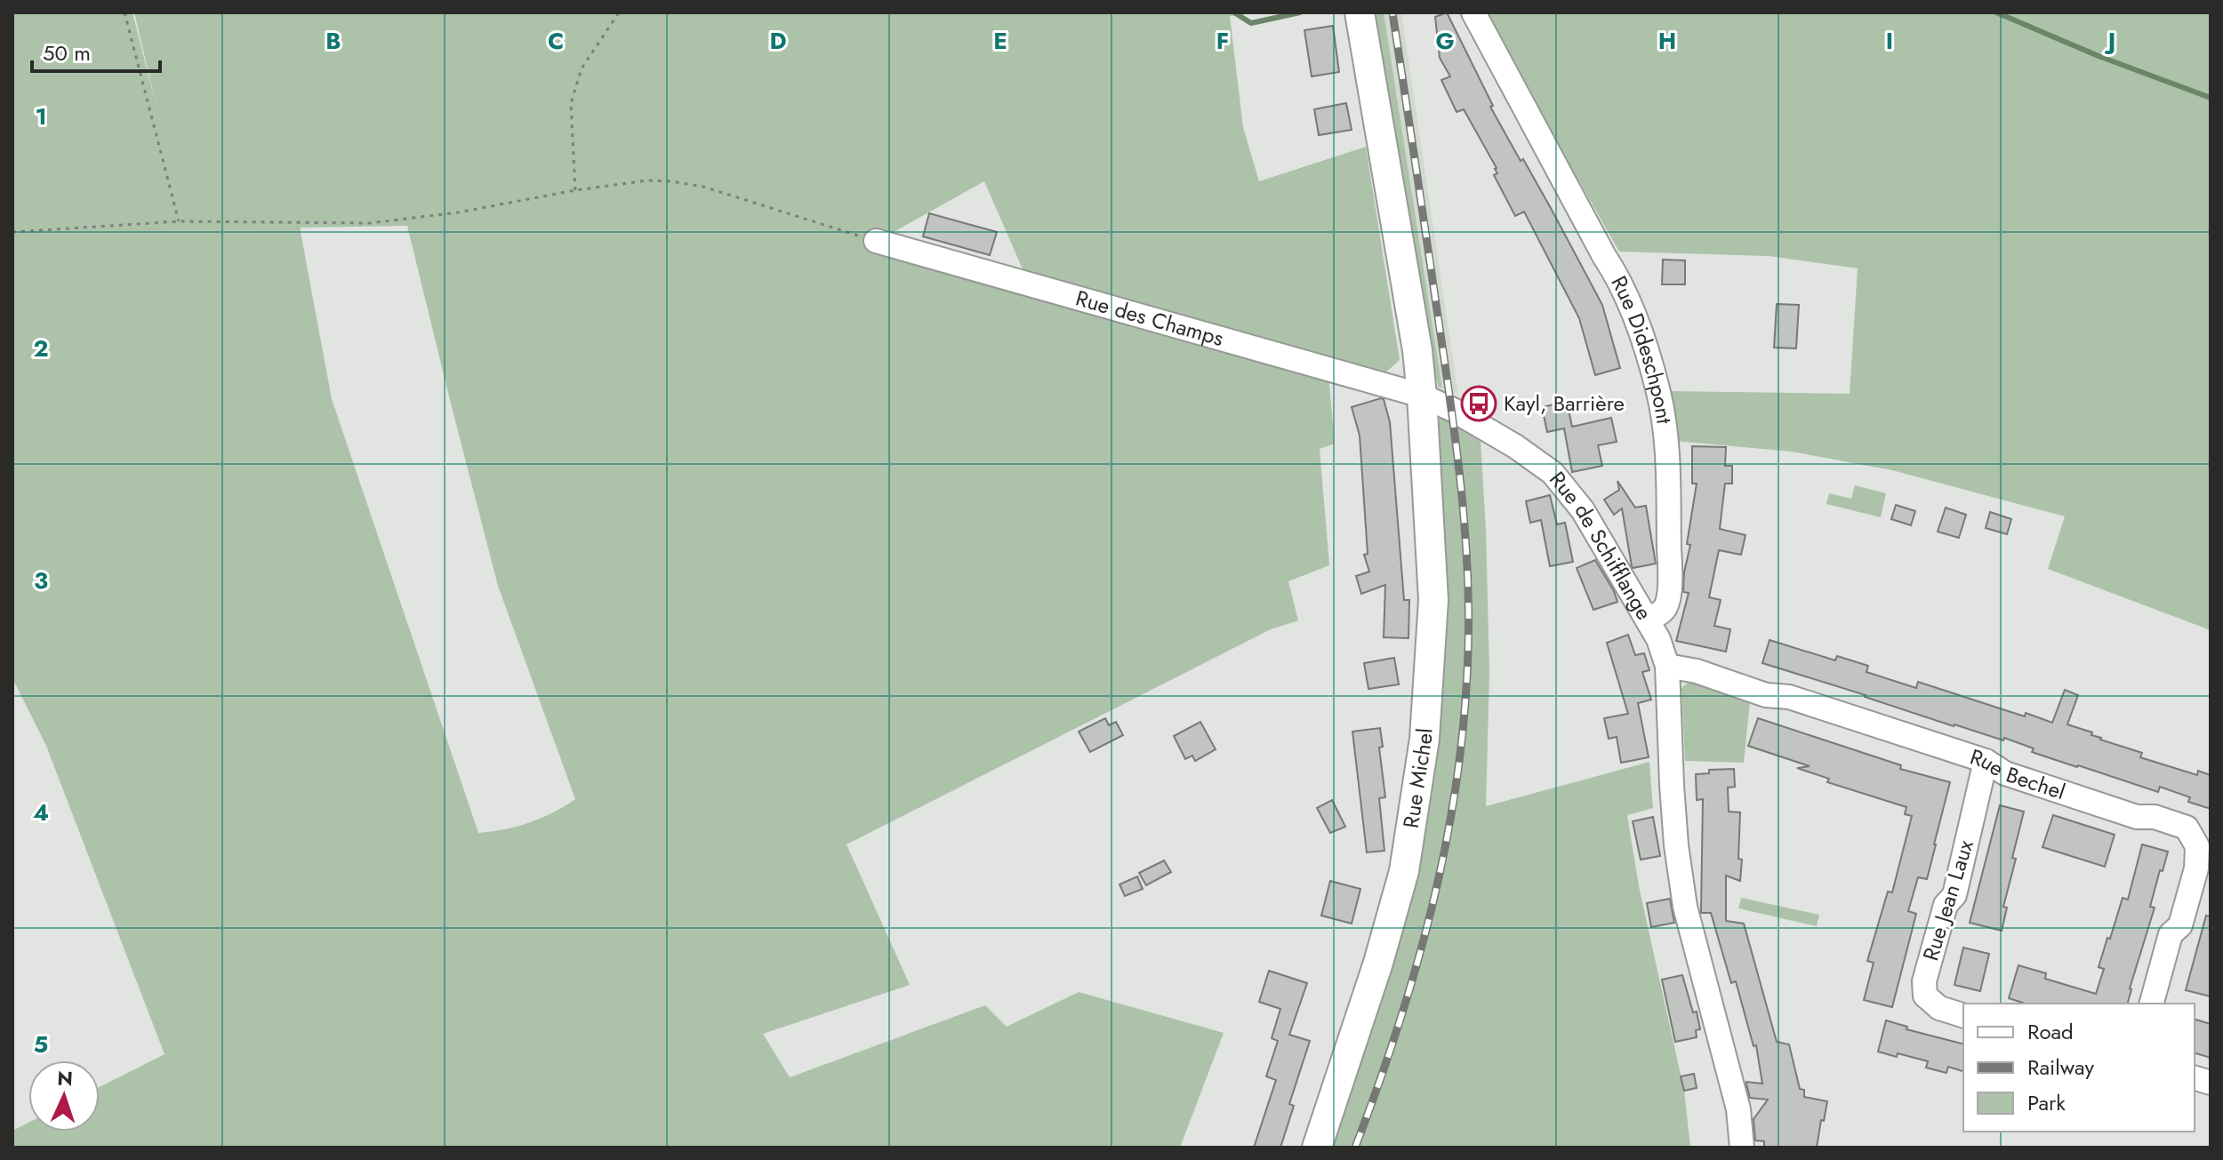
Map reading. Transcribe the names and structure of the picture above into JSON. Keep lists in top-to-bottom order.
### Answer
{
  "streets": {
    "main road": ["Rue Michel"],
    "street": [
      "Rue des Champs",
      "Rue Dideschpont",
      "Rue de Schifflange",
      "Rue Bechel",
      "Rue Jean Laux"
    ]
  },
  "crossings": [
    ["Rue des Champs", "Rue de Schifflange"],
    ["Rue des Champs", "Rue Michel"],
    ["Rue Dideschpont", "Rue de Schifflange"],
    ["Rue de Schifflange", "Rue Bechel"],
    ["Rue de Schifflange", "Rue Michel"],
    ["Rue Bechel", "Rue Jean Laux"]
  ],
  "places": {
    "bus stop": ["Kayl, Barrière"]
  },
  "legend": ["Road", "Railway", "Park"],
  "scale_bar": "50 m",
  "north": "top",
  "grid": {
    "columns": [
      "B",
      "C",
      "D",
      "E",
      "F",
      "G",
      "H",
      "I",
      "J"
    ],
    "rows": [
      "1",
      "2",
      "3",
      "4",
      "5"
    ]
  }
}
